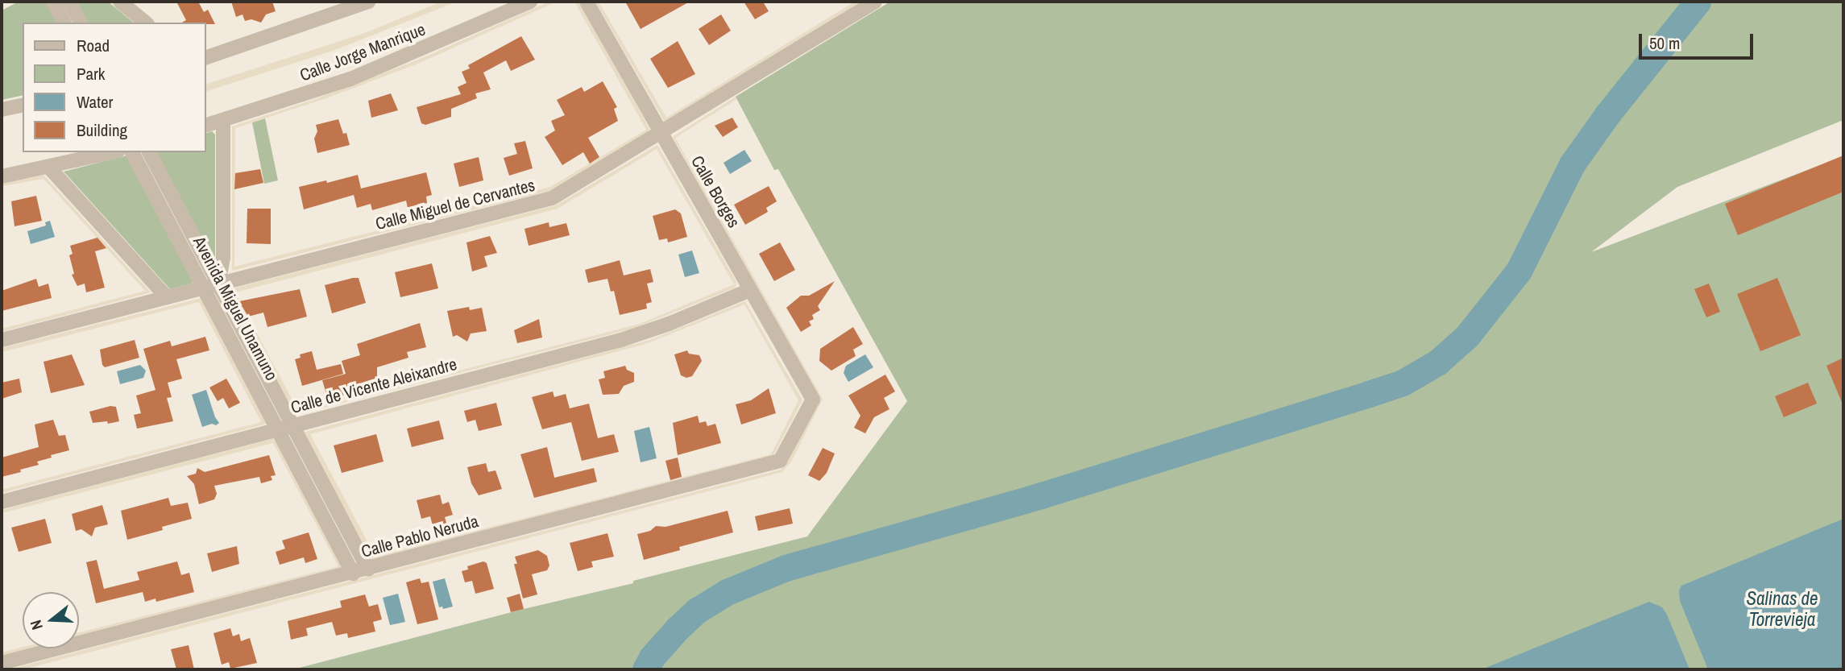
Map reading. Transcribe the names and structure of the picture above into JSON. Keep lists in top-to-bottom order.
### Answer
{
  "streets": {
    "street": [
      "Calle Jorge Manrique",
      "Calle Borges",
      "Calle Miguel de Cervantes",
      "Avenida Miguel Unamuno",
      "Calle de Vicente Aleixandre",
      "Calle Pablo Neruda"
    ]
  },
  "crossings": [
    ["Calle Jorge Manrique", "Avenida Miguel Unamuno"],
    ["Calle Borges", "Calle Miguel de Cervantes"],
    ["Calle Borges", "Calle de Vicente Aleixandre"],
    ["Calle Borges", "Calle Pablo Neruda"],
    ["Calle Miguel de Cervantes", "Avenida Miguel Unamuno"],
    ["Avenida Miguel Unamuno", "Calle de Vicente Aleixandre"],
    ["Avenida Miguel Unamuno", "Calle Pablo Neruda"]
  ],
  "water": ["Salinas de Torrevieja"],
  "legend": [
    "Road",
    "Park",
    "Water",
    "Building"
  ],
  "scale_bar": "50 m",
  "north": "left"
}
